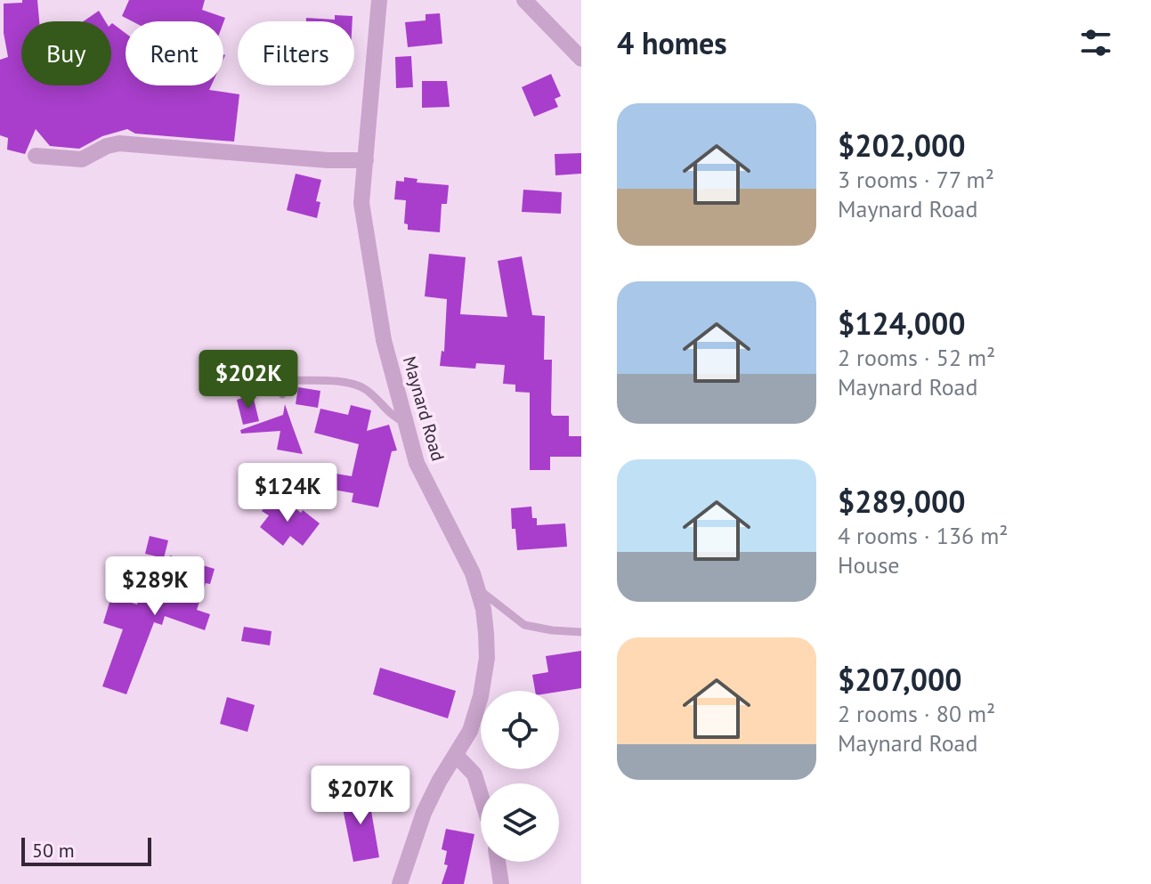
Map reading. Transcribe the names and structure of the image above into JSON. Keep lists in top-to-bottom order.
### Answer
{
  "streets": {
    "street": ["Maynard Road"]
  },
  "scale_bar": "50 m",
  "page": {
    "heading": "4 homes",
    "chip": ["Buy", "Rent", "Filters"],
    "list": [
      {
        "name": "$202,000",
        "note": "3 rooms · 77 m² · Maynard Road"
      },
      {
        "name": "$124,000",
        "note": "2 rooms · 52 m² · Maynard Road"
      },
      {
        "name": "$289,000",
        "note": "4 rooms · 136 m² · House"
      },
      {
        "name": "$207,000",
        "note": "2 rooms · 80 m² · Maynard Road"
      }
    ],
    "price": [
      "$202K",
      "$124K",
      "$289K",
      "$207K"
    ],
    "scale": "50 m"
  }
}
